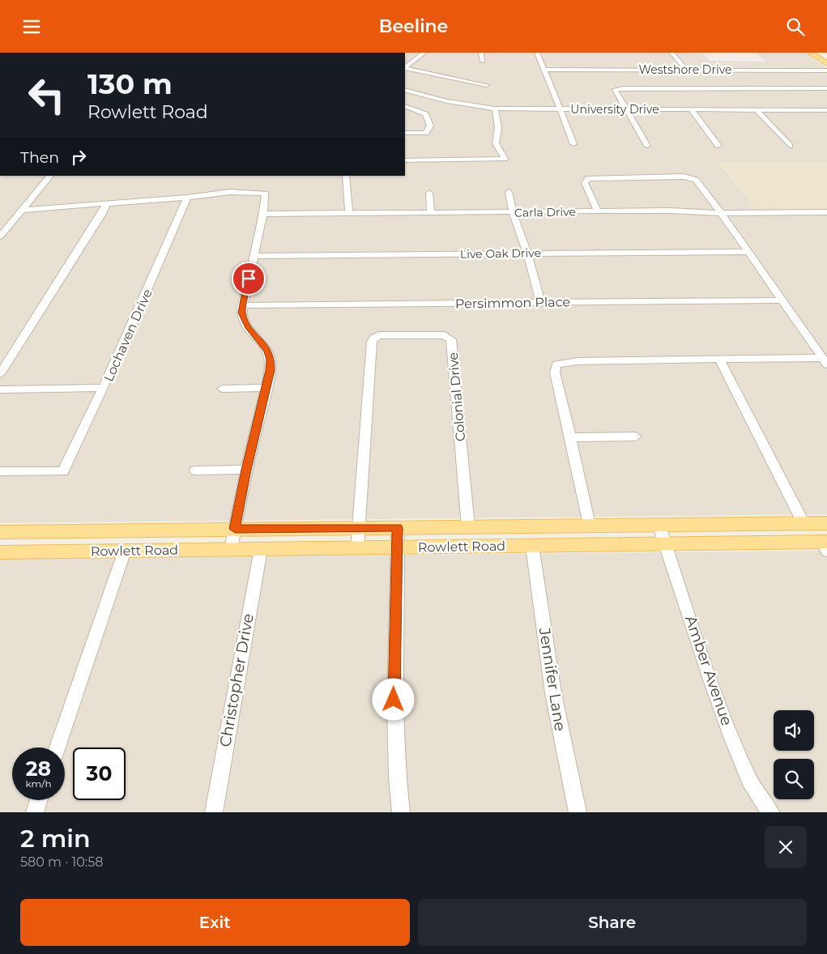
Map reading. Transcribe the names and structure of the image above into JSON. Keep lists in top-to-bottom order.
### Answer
{
  "streets": {
    "main road": ["Rowlett Road"],
    "street": [
      "Westshore Drive",
      "University Drive",
      "Carla Drive",
      "Live Oak Drive",
      "Persimmon Place",
      "Lochaven Drive",
      "Colonial Drive",
      "Amber Avenue",
      "Jennifer Lane",
      "Christopher Drive"
    ]
  },
  "crossings": [
    ["Colonial Drive", "Rowlett Road"],
    ["Rowlett Road", "Amber Avenue"],
    ["Rowlett Road", "Jennifer Lane"],
    ["Rowlett Road", "Christopher Drive"]
  ],
  "page": {
    "header": "Beeline",
    "turn": ["130 m", "Rowlett Road"],
    "then": "Then",
    "speed": "28 km/h",
    "limit": "30",
    "heading": ["2 min", "580 m · 10:58"],
    "buttons": ["Exit", "Share"]
  }
}
